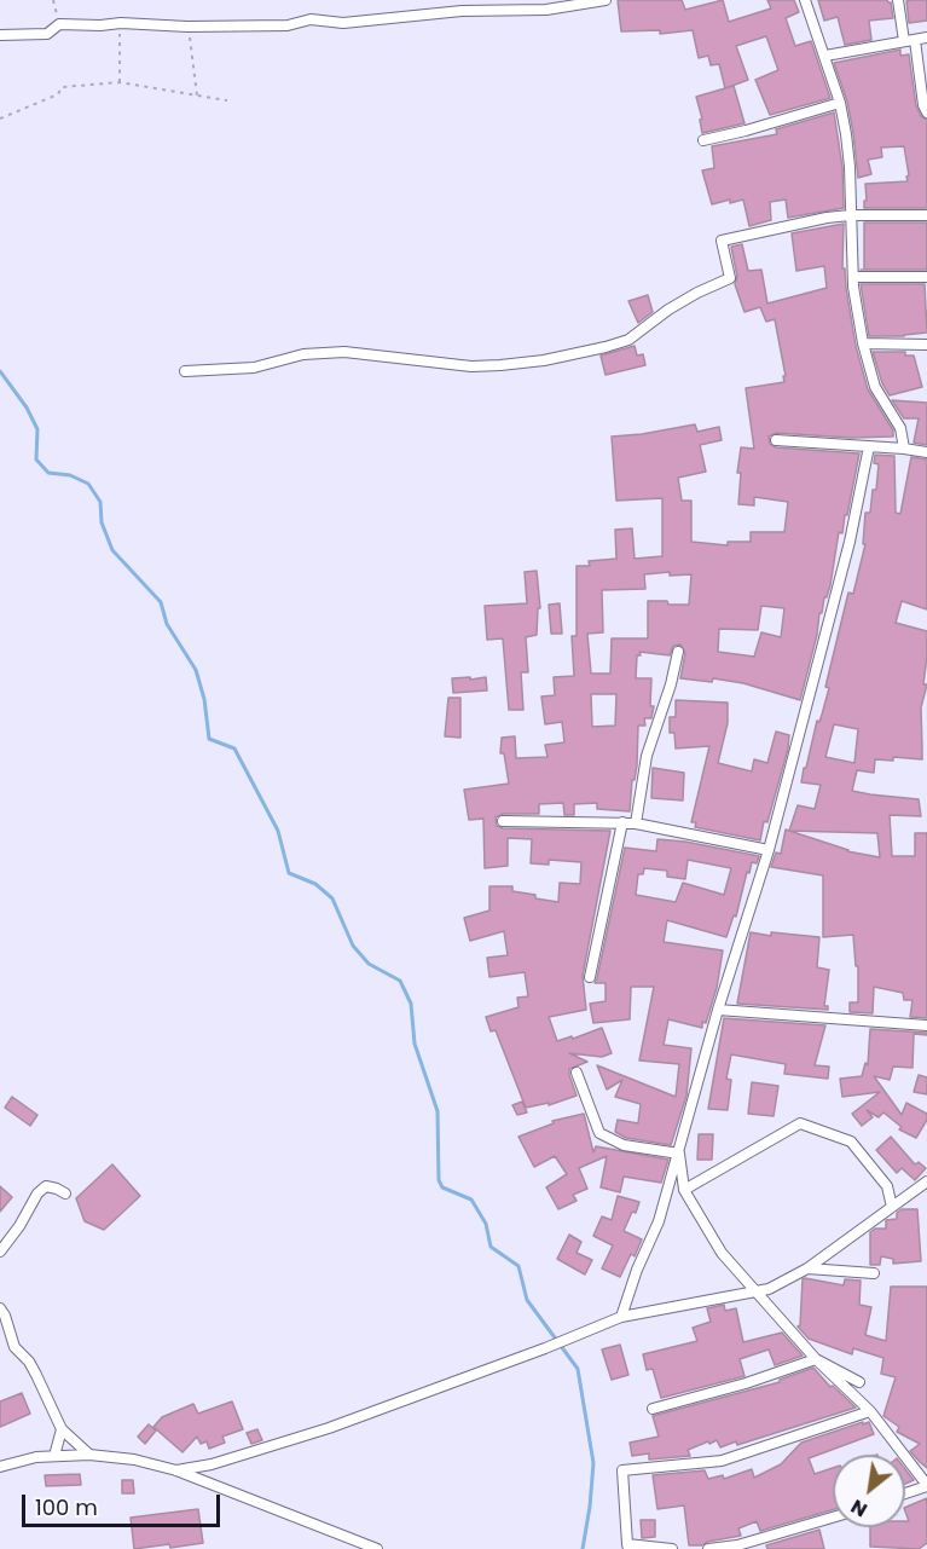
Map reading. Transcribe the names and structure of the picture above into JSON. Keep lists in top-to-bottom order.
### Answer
{
  "scale_bar": "100 m",
  "north": "bottom left"
}
